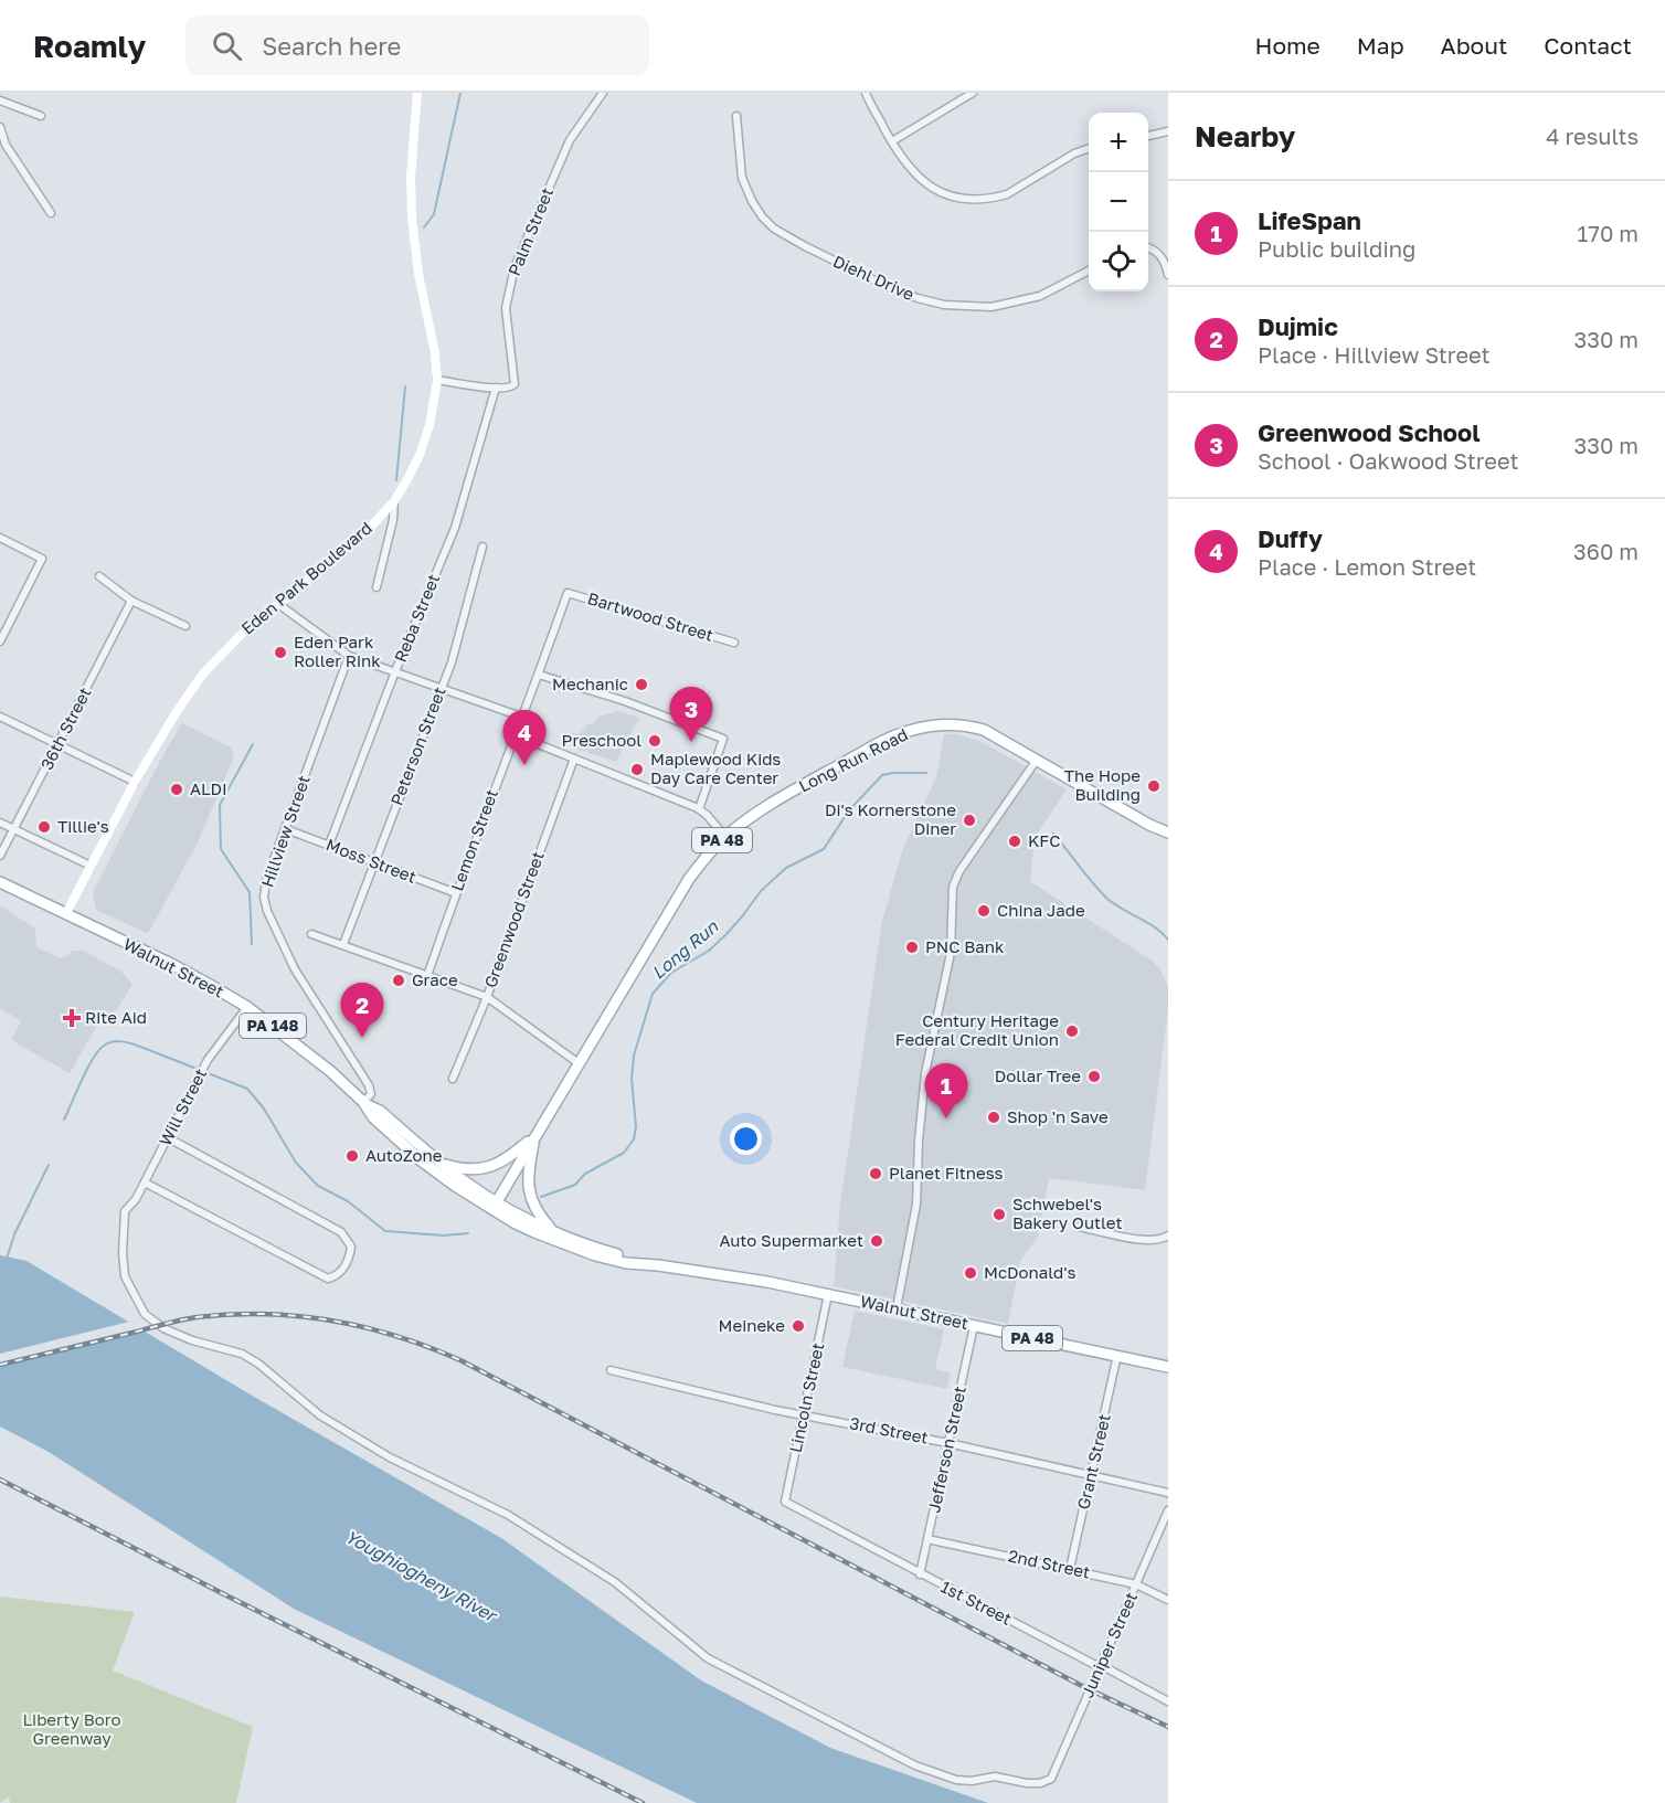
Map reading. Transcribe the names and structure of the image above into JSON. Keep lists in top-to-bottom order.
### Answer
{
  "streets": {
    "main road": [
      "Eden Park Boulevard",
      "Long Run Road",
      "PA 48",
      "Walnut Street",
      "PA 148"
    ],
    "street": [
      "Palm Street",
      "Diehl Drive",
      "Bartwood Street",
      "Reba Street",
      "36th Street",
      "Peterson Street",
      "Hillview Street",
      "Lemon Street",
      "Moss Street",
      "Greenwood Street",
      "Will Street",
      "Lincoln Street",
      "3rd Street",
      "Jefferson Street",
      "Grant Street",
      "2nd Street",
      "1st Street",
      "Juniper Street"
    ]
  },
  "crossings": [
    ["Palm Street", "Reba Street"],
    ["Eden Park Boulevard", "Walnut Street"],
    ["Bartwood Street", "Lemon Street"],
    ["Reba Street", "Moss Street"],
    ["Peterson Street", "Moss Street"],
    ["Long Run Road", "PA 48"],
    ["Long Run Road", "Walnut Street"],
    ["Hillview Street", "Moss Street"],
    ["Hillview Street", "Walnut Street"],
    ["Lemon Street", "Moss Street"],
    ["PA 48", "Walnut Street"],
    ["Walnut Street", "Will Street"],
    ["Walnut Street", "Lincoln Street"],
    ["Walnut Street", "Jefferson Street"],
    ["Walnut Street", "Grant Street"],
    ["Will Street", "Juniper Street"],
    ["Lincoln Street", "3rd Street"],
    ["Lincoln Street", "1st Street"],
    ["3rd Street", "Jefferson Street"],
    ["3rd Street", "Grant Street"],
    ["Jefferson Street", "2nd Street"],
    ["Jefferson Street", "1st Street"],
    ["Grant Street", "2nd Street"],
    ["2nd Street", "Juniper Street"],
    ["1st Street", "Juniper Street"]
  ],
  "water": ["Long Run", "Youghiogheny River"],
  "parks": ["Liberty Boro Greenway"],
  "places": {
    "other": [
      "Eden Park Roller Rink",
      "Mechanic",
      "Preschool",
      "Maplewood Kids Day Care Center",
      "The Hope Building",
      "ALDI",
      "Di's Kornerstone Diner",
      "Tillie's",
      "KFC",
      "China Jade",
      "PNC Bank",
      "Grace",
      "Century Heritage Federal Credit Union",
      "Dollar Tree",
      "Shop 'n Save",
      "AutoZone",
      "Planet Fitness",
      "Schwebel's Bakery Outlet",
      "Auto Supermarket",
      "McDonald's",
      "Meineke"
    ],
    "health": ["Rite Aid"]
  },
  "page": {
    "header": "Roamly",
    "search": "Search here",
    "nav": [
      "Home",
      "Map",
      "About",
      "Contact"
    ],
    "heading": ["Nearby", "4 results"],
    "map_buttons": ["+", "−"],
    "list": [
      {
        "mark": "1",
        "name": "LifeSpan",
        "note": "Public building",
        "value": "170 m"
      },
      {
        "mark": "2",
        "name": "Dujmic",
        "note": "Place · Hillview Street",
        "value": "330 m"
      },
      {
        "mark": "3",
        "name": "Greenwood School",
        "note": "School · Oakwood Street",
        "value": "330 m"
      },
      {
        "mark": "4",
        "name": "Duffy",
        "note": "Place · Lemon Street",
        "value": "360 m"
      }
    ],
    "pins": [
      "3",
      "4",
      "2",
      "1"
    ]
  }
}
